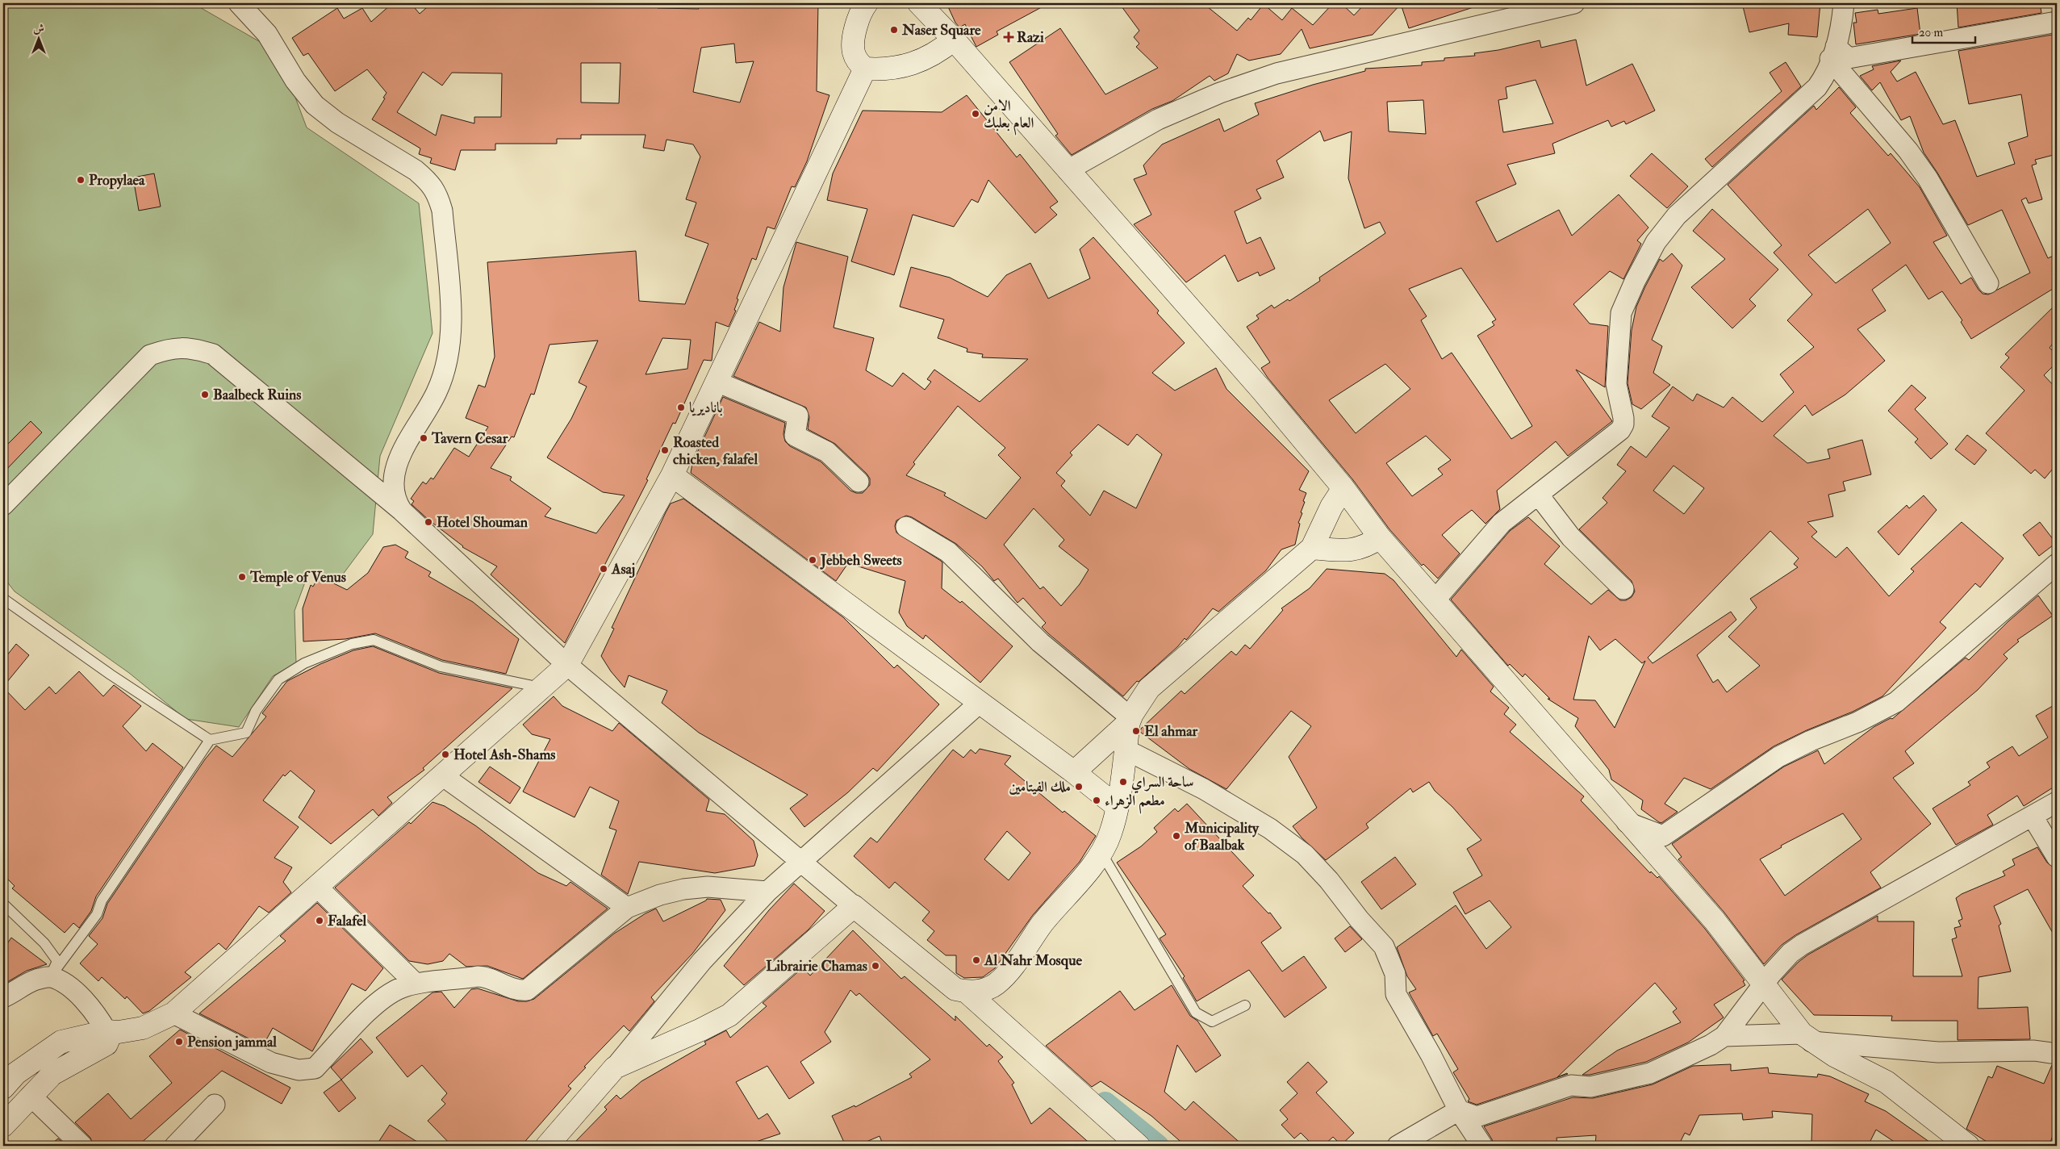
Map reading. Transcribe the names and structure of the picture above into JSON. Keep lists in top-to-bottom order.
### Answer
{
  "places": {
    "other": [
      "Naser Square",
      "الامن العام بعلبك",
      "Propylaea",
      "Baalbeck Ruins",
      "باناديريا",
      "Tavern Cesar",
      "Roasted chicken, falafel",
      "Hotel Shouman",
      "Jebbeh Sweets",
      "Asaj",
      "Temple of Venus",
      "El ahmar",
      "Hotel Ash-Shams",
      "ساحة السراي",
      "ملك الفيتامين",
      "مطعم الزهراء",
      "Municipality of Baalbak",
      "Falafel",
      "Al Nahr Mosque",
      "Librairie Chamas",
      "Pension jammal"
    ],
    "health": ["Razi"]
  },
  "scale_bar": "20 m",
  "north": "top"
}
